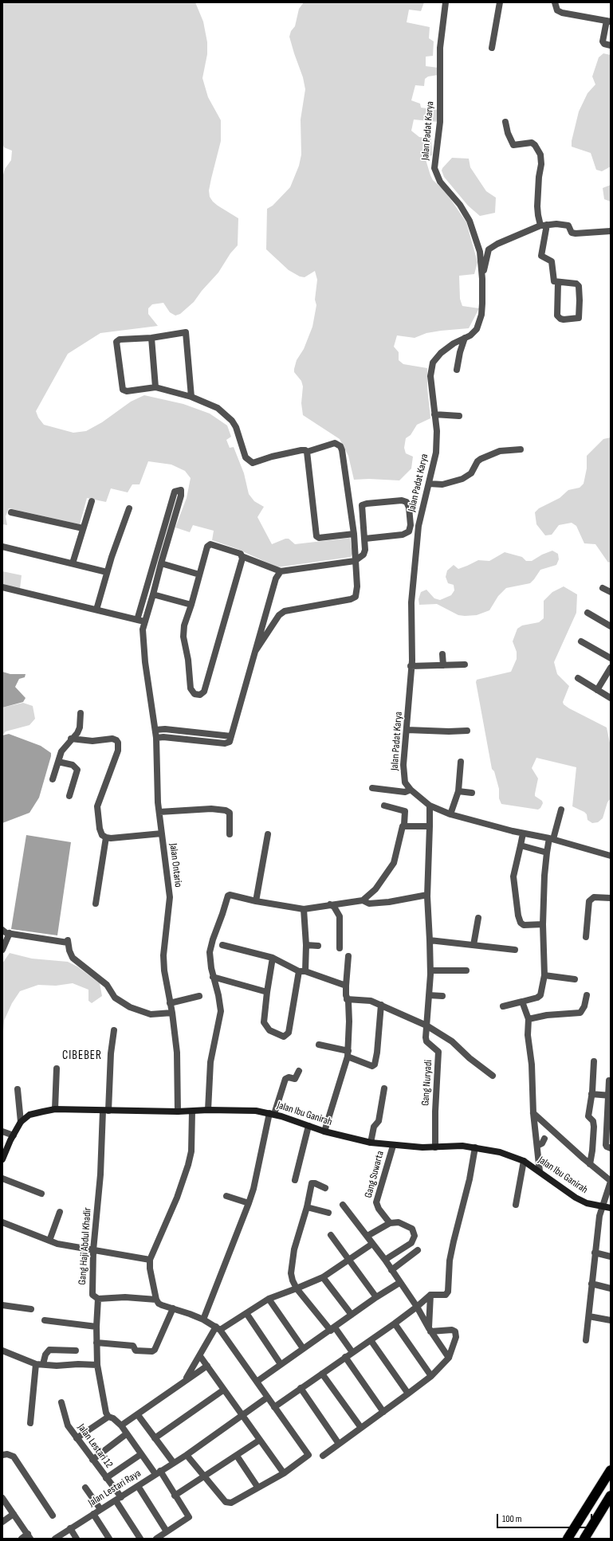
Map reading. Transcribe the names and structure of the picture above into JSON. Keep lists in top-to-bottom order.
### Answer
{
  "streets": {
    "main road": ["Jalan Ibu Ganirah"],
    "street": [
      "Jalan Padat Karya",
      "Jalan Ontario",
      "Gang Nuryadi",
      "Gang Suwarta",
      "Gang Haji Abdul Khadir",
      "Jalan Lestari 12",
      "Jalan Lestari Raya"
    ]
  },
  "crossings": [
    ["Jalan Padat Karya", "Gang Nuryadi"],
    ["Jalan Ontario", "Jalan Ibu Ganirah"],
    ["Gang Nuryadi", "Jalan Ibu Ganirah"],
    ["Jalan Ibu Ganirah", "Gang Suwarta"],
    ["Jalan Ibu Ganirah", "Gang Haji Abdul Khadir"],
    ["Gang Haji Abdul Khadir", "Jalan Lestari Raya"],
    ["Jalan Lestari 12", "Jalan Lestari Raya"]
  ],
  "districts": ["CIBEBER"],
  "scale_bar": "100 m"
}
